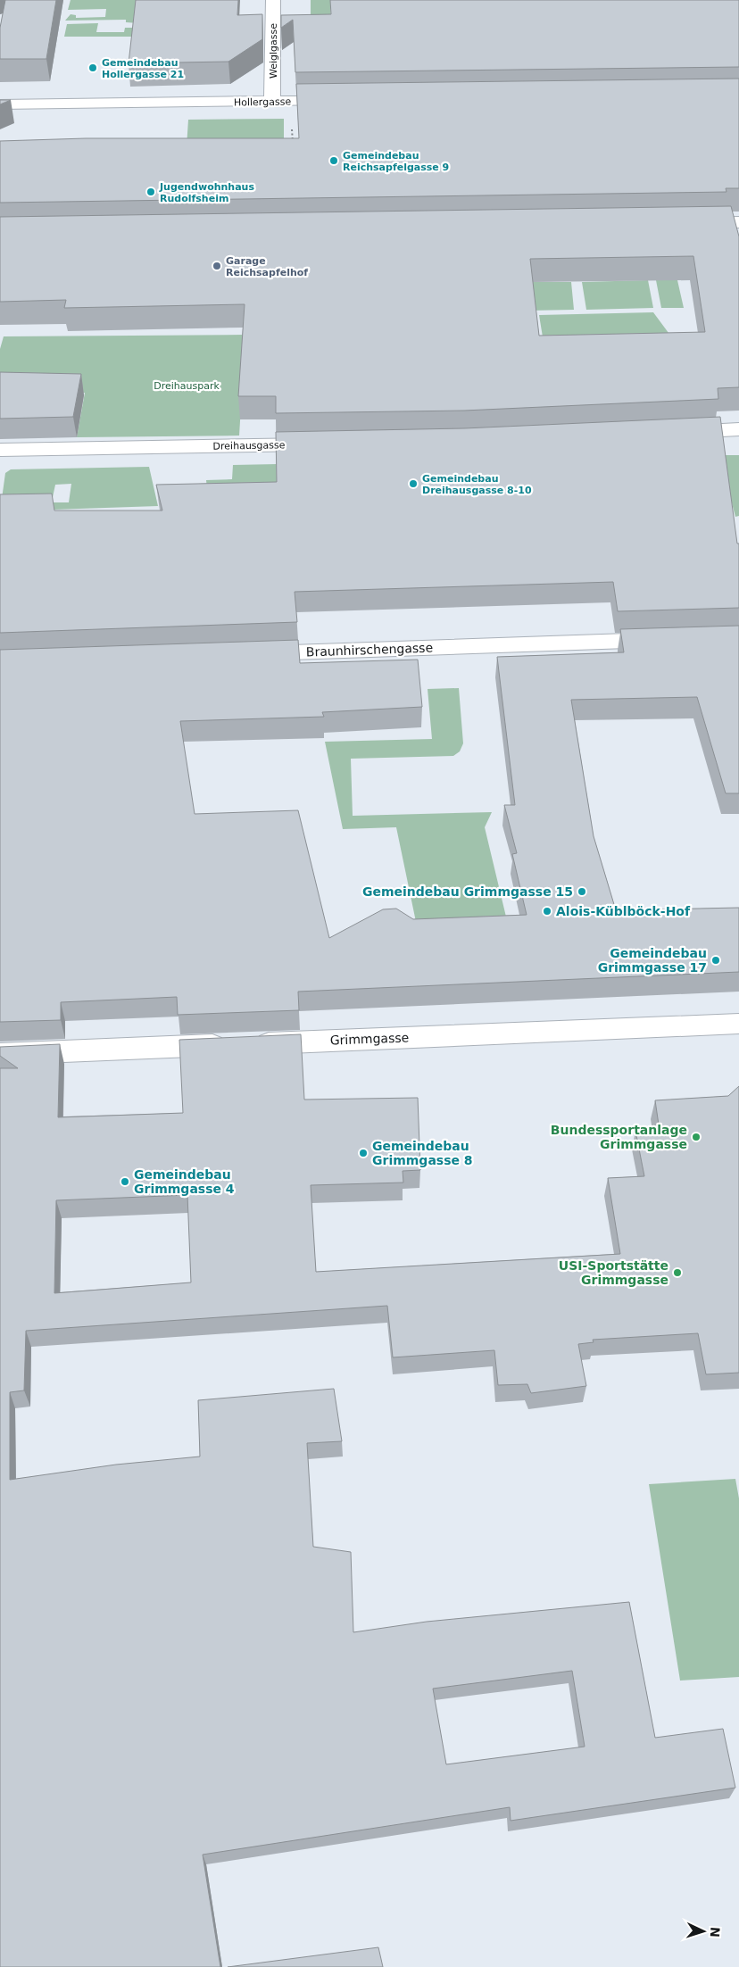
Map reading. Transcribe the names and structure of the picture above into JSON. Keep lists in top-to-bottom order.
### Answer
{
  "streets": {
    "street": [
      "Weiglgasse",
      "Hollergasse",
      "Dreihausgasse",
      "Braunhirschengasse",
      "Grimmgasse"
    ]
  },
  "crossings": [
    ["Weiglgasse", "Hollergasse"]
  ],
  "parks": ["Dreihauspark"],
  "places": [
    "Gemeindebau Hollergasse 21",
    "Gemeindebau Reichsapfelgasse 9",
    "Jugendwohnhaus Rudolfsheim",
    "Garage Reichsapfelhof",
    "Gemeindebau Dreihausgasse 8-10",
    "Gemeindebau Grimmgasse 15",
    "Alois-Küblböck-Hof",
    "Gemeindebau Grimmgasse 17",
    "Bundessportanlage Grimmgasse",
    "Gemeindebau Grimmgasse 8",
    "Gemeindebau Grimmgasse 4",
    "USI-Sportstätte Grimmgasse"
  ],
  "north": "right"
}
